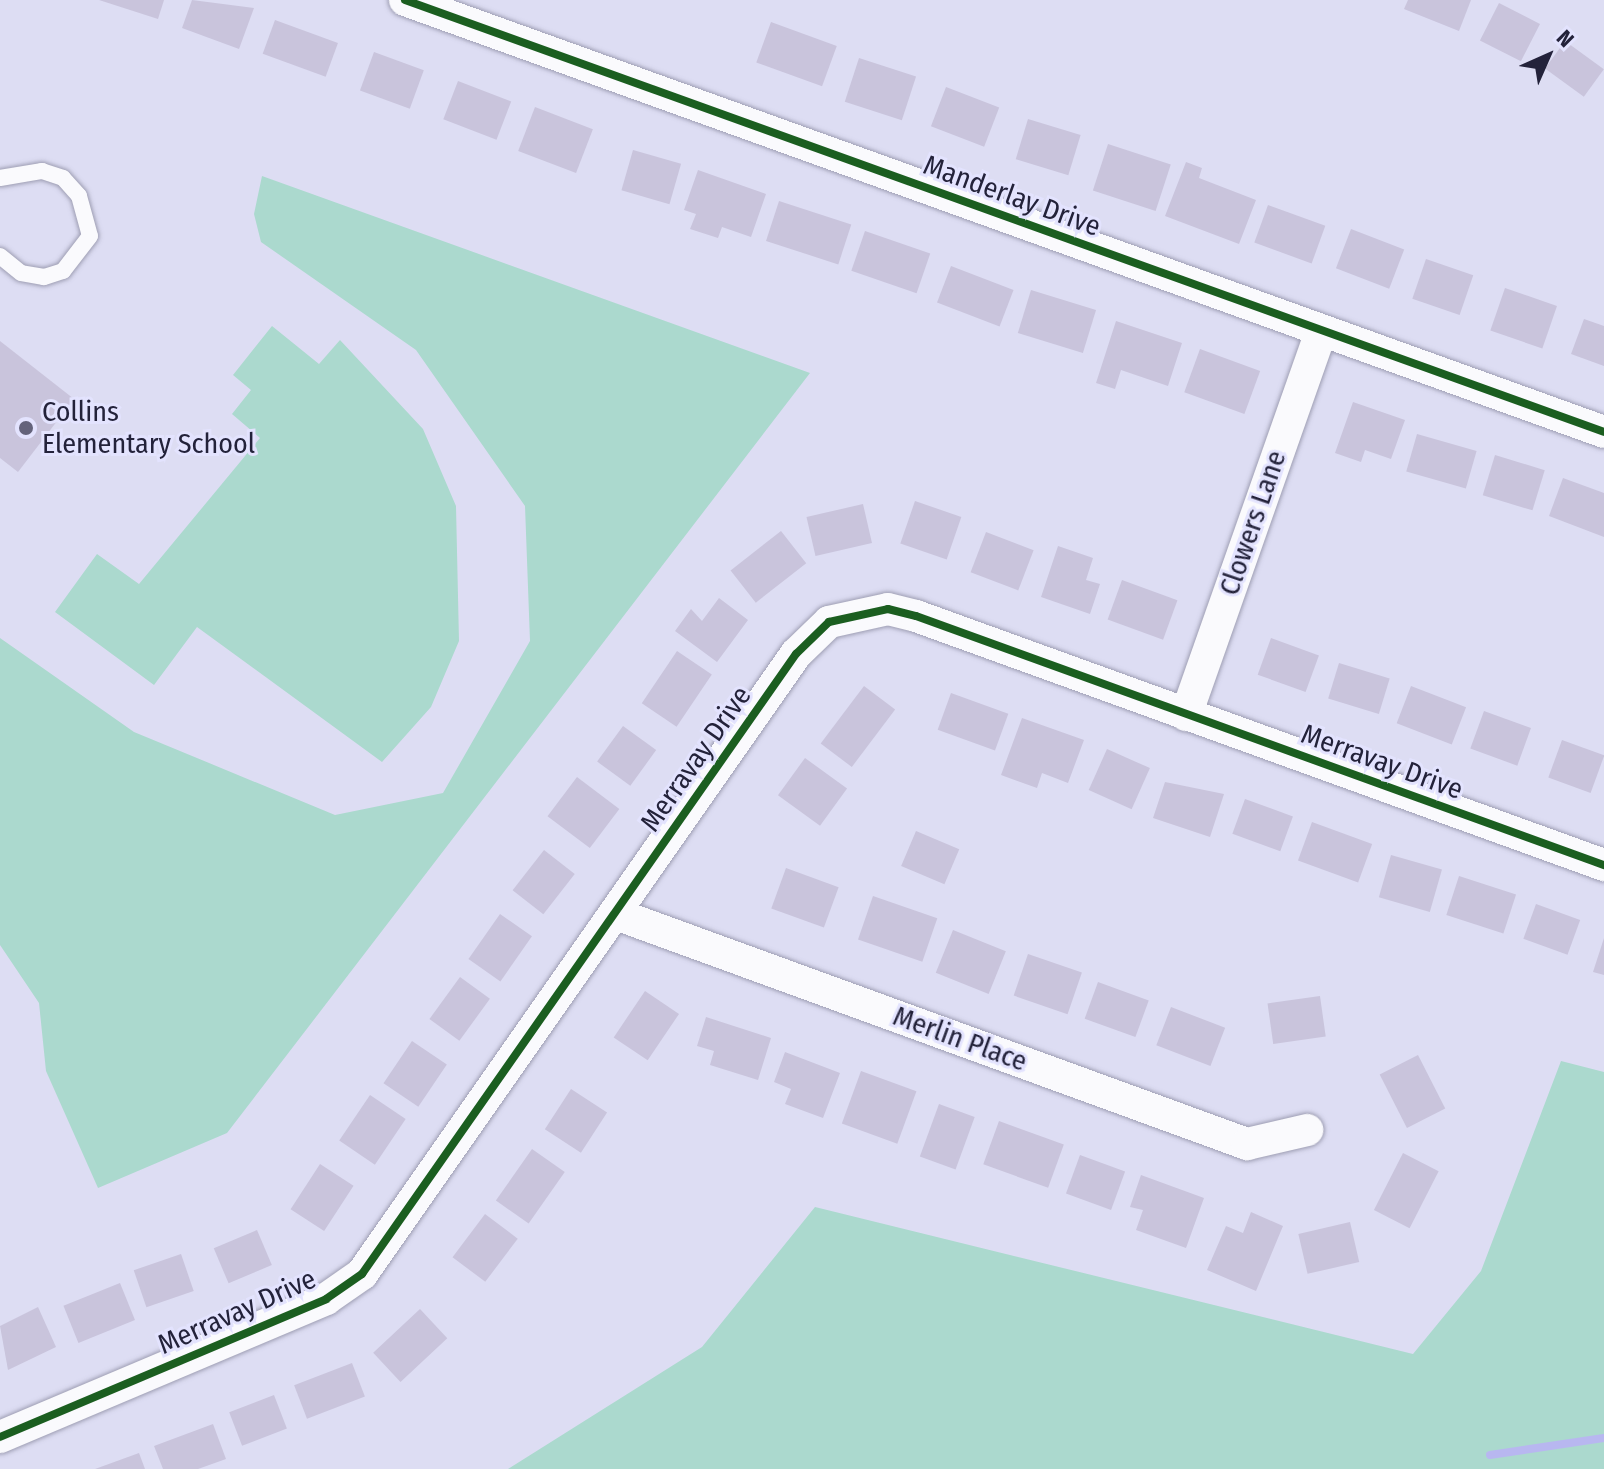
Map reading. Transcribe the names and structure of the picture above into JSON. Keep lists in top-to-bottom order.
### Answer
{
  "streets": {
    "street": [
      "Manderlay Drive",
      "Clowers Lane",
      "Merravay Drive",
      "Merlin Place"
    ]
  },
  "crossings": [
    ["Manderlay Drive", "Clowers Lane"],
    ["Clowers Lane", "Merravay Drive"],
    ["Merravay Drive", "Merlin Place"]
  ],
  "places": ["Collins Elementary School"],
  "north": "top right"
}
